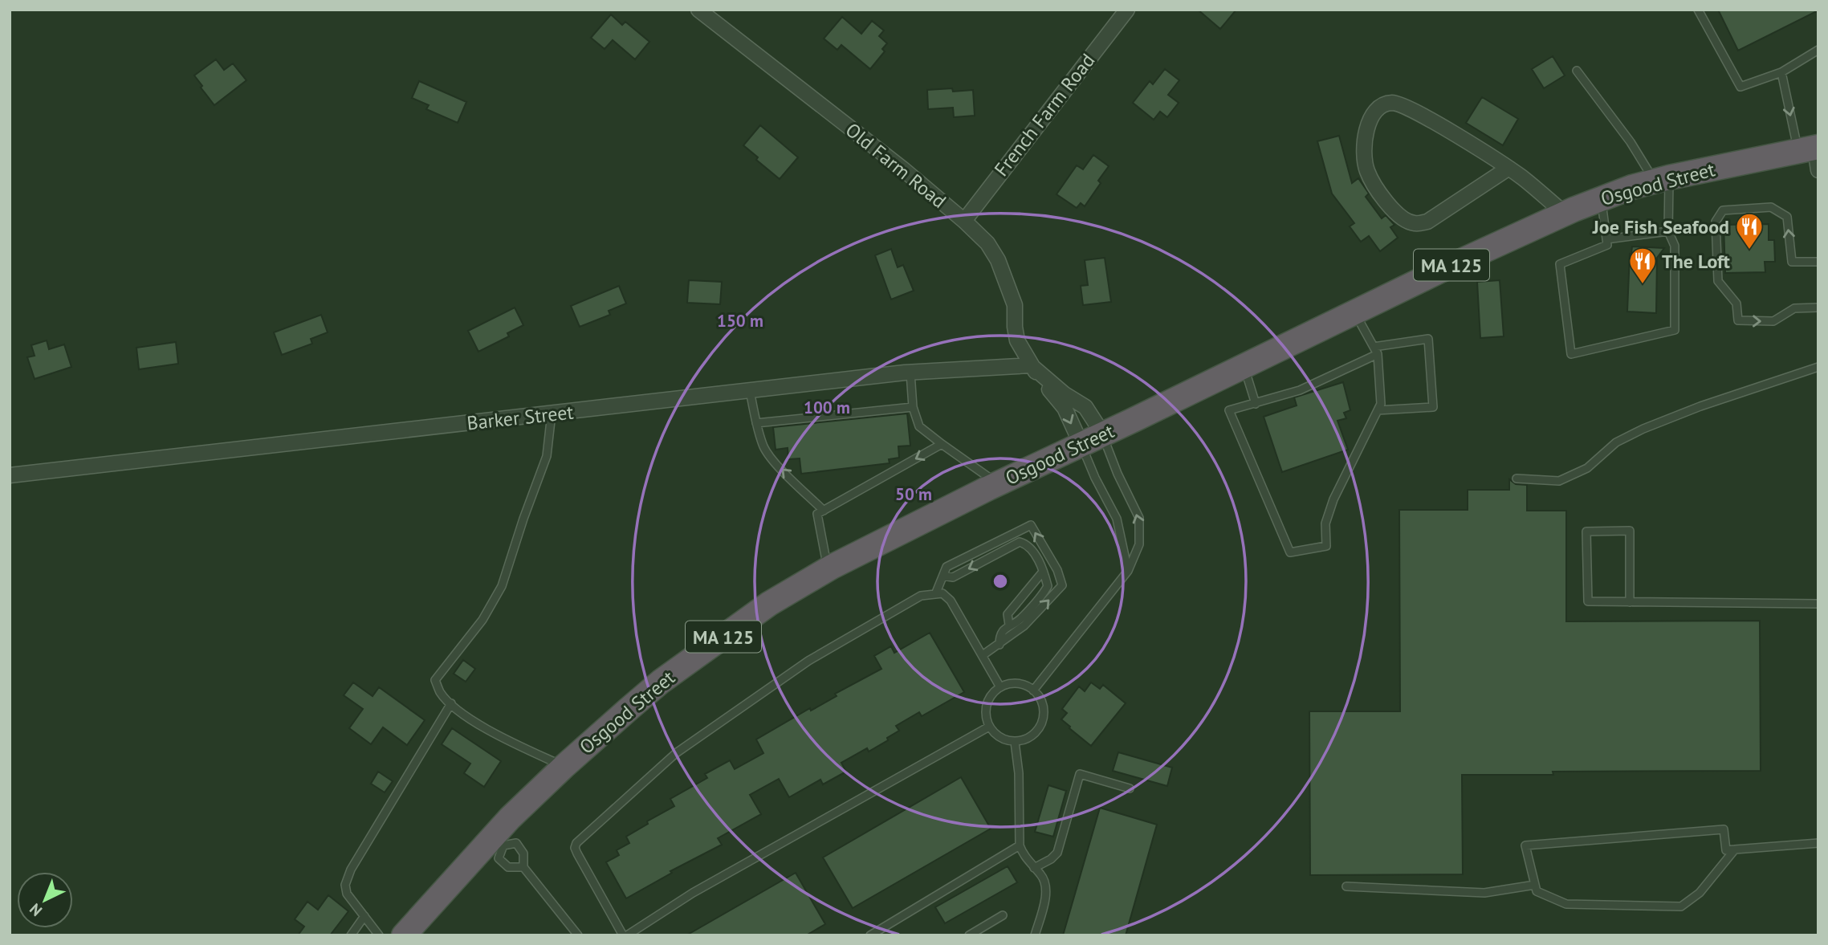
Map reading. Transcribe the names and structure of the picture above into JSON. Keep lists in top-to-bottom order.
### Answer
{
  "streets": {
    "highway": ["Osgood Street", "MA 125"],
    "street": ["French Farm Road", "Old Farm Road", "Barker Street"]
  },
  "crossings": [
    ["French Farm Road", "Old Farm Road"],
    ["Old Farm Road", "Barker Street"]
  ],
  "places": {
    "restaurant": ["Joe Fish Seafood", "The Loft"]
  },
  "north": "bottom left",
  "rings": ["150 m", "100 m", "50 m"]
}
